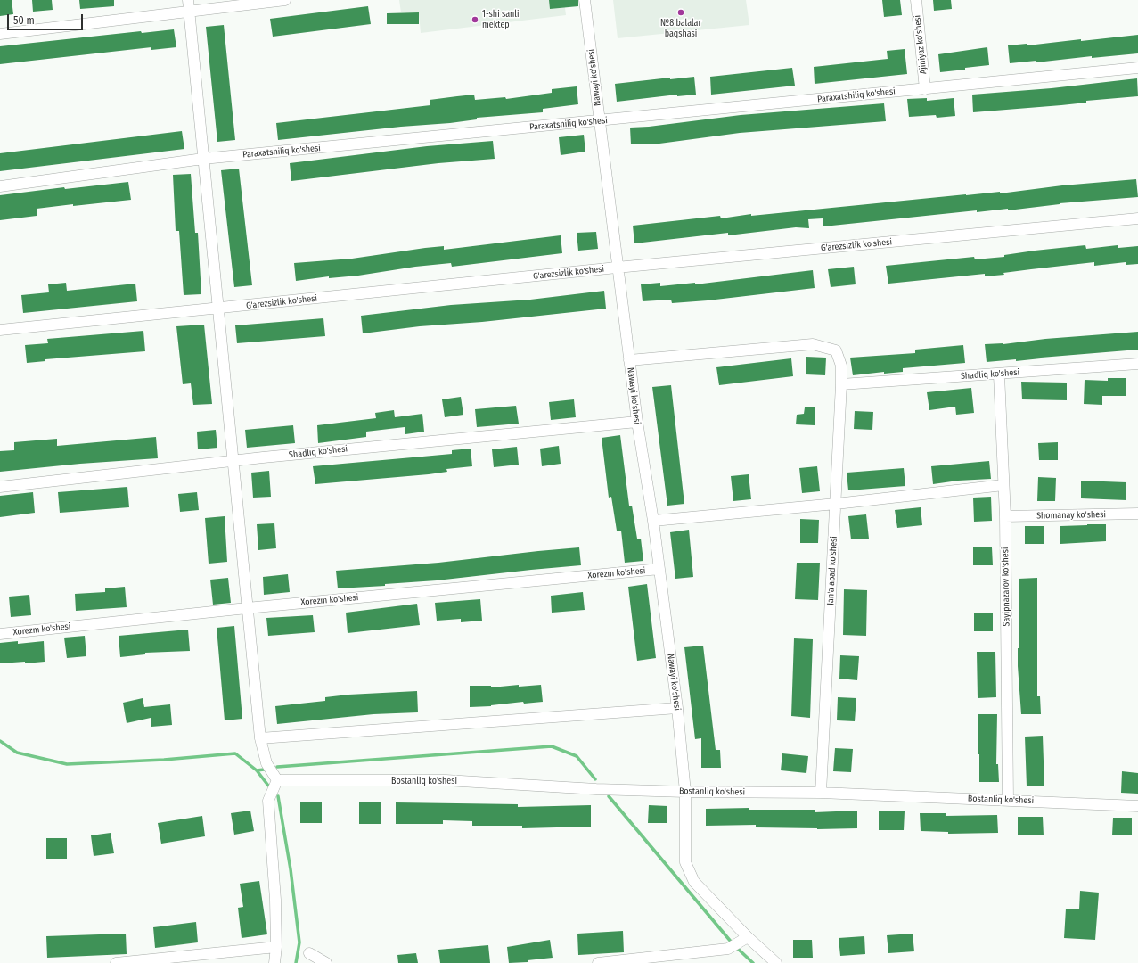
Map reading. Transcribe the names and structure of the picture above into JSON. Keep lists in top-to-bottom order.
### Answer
{
  "streets": {
    "street": [
      "Ajiniyaz ko'shesi",
      "Nawayi ko'shesi",
      "Paraxatshiliq ko'shesi",
      "G'arezsizlik ko'shesi",
      "Shadliq ko'shesi",
      "Shomanay ko'shesi",
      "Jan'a abad ko'shesi",
      "Xorezm ko'shesi",
      "Sayipnazarov ko'shesi",
      "Bostanliq ko'shesi"
    ]
  },
  "crossings": [
    ["Ajiniyaz ko'shesi", "Paraxatshiliq ko'shesi"],
    ["Nawayi ko'shesi", "Paraxatshiliq ko'shesi"],
    ["Nawayi ko'shesi", "G'arezsizlik ko'shesi"],
    ["Nawayi ko'shesi", "Shadliq ko'shesi"],
    ["Nawayi ko'shesi", "Jan'a abad ko'shesi"],
    ["Nawayi ko'shesi", "Xorezm ko'shesi"],
    ["Nawayi ko'shesi", "Bostanliq ko'shesi"],
    ["Shadliq ko'shesi", "Jan'a abad ko'shesi"],
    ["Shadliq ko'shesi", "Sayipnazarov ko'shesi"],
    ["Shomanay ko'shesi", "Sayipnazarov ko'shesi"],
    ["Jan'a abad ko'shesi", "Bostanliq ko'shesi"],
    ["Sayipnazarov ko'shesi", "Bostanliq ko'shesi"]
  ],
  "places": ["№8 balalar baqshasi", "1-shi sanli mektep"],
  "scale_bar": "50 m"
}
